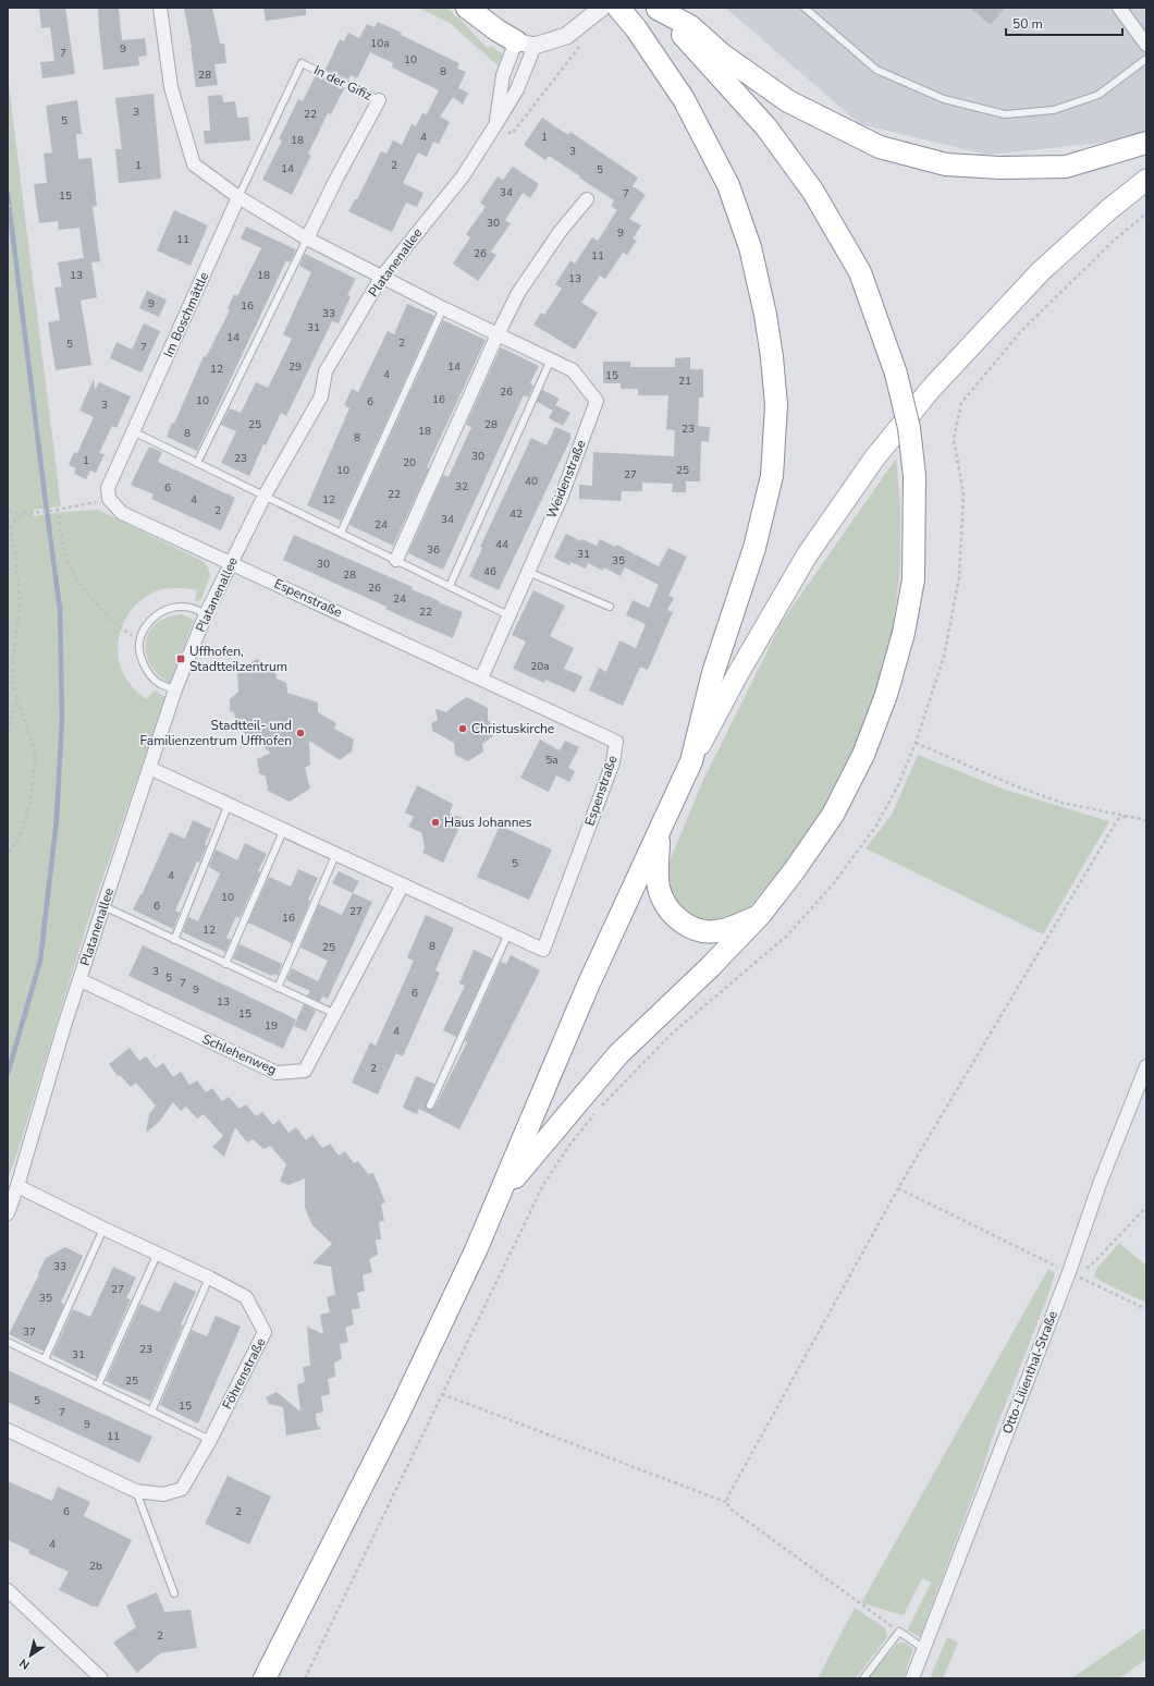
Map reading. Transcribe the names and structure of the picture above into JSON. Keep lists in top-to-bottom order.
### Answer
{
  "streets": {
    "street": [
      "In der Gifiz",
      "Platanenallee",
      "Im Boschmättle",
      "Weidenstraße",
      "Espenstraße",
      "Schlehenweg",
      "Otto-Lilienthal-Straße",
      "Föhrenstraße"
    ]
  },
  "crossings": [
    ["In der Gifiz", "Im Boschmättle"],
    ["Platanenallee", "Weidenstraße"],
    ["Platanenallee", "Espenstraße"],
    ["Platanenallee", "Schlehenweg"],
    ["Platanenallee", "Föhrenstraße"],
    ["Weidenstraße", "Espenstraße"],
    ["Espenstraße", "Schlehenweg"]
  ],
  "places": {
    "transit": ["Uffhofen, Stadtteilzentrum"],
    "other": ["Christuskirche", "Stadtteil- und Familienzentrum Uffhofen", "Haus Johannes"]
  },
  "house_numbers": [
    "10a",
    "9",
    "7",
    "10",
    "8",
    "28",
    "3",
    "22",
    "5",
    "4",
    "1",
    "18",
    "3",
    "1",
    "2",
    "14",
    "5",
    "34",
    "7",
    "15",
    "30",
    "9",
    "11",
    "26",
    "11",
    "13",
    "18",
    "13",
    "9",
    "16",
    "33",
    "31",
    "14",
    "2",
    "5",
    "7",
    "29",
    "14",
    "12",
    "4",
    "15",
    "21",
    "26",
    "16",
    "10",
    "6",
    "3",
    "25",
    "28",
    "23",
    "18",
    "8",
    "8",
    "30",
    "23",
    "1",
    "20",
    "10",
    "25",
    "27",
    "40",
    "32",
    "6",
    "22",
    "4",
    "12",
    "2",
    "42",
    "34",
    "24",
    "44",
    "36",
    "31",
    "35",
    "30",
    "46",
    "28",
    "26",
    "24",
    "22",
    "20a",
    "5a",
    "5",
    "4",
    "10",
    "6",
    "27",
    "16",
    "12",
    "8",
    "25",
    "3",
    "5",
    "7",
    "9",
    "6",
    "13",
    "15",
    "19",
    "4",
    "2",
    "33",
    "27",
    "35",
    "37",
    "23",
    "31",
    "25",
    "5",
    "15",
    "7",
    "9",
    "11",
    "6",
    "2",
    "4",
    "2b",
    "2"
  ],
  "scale_bar": "50 m",
  "north": "bottom left"
}
